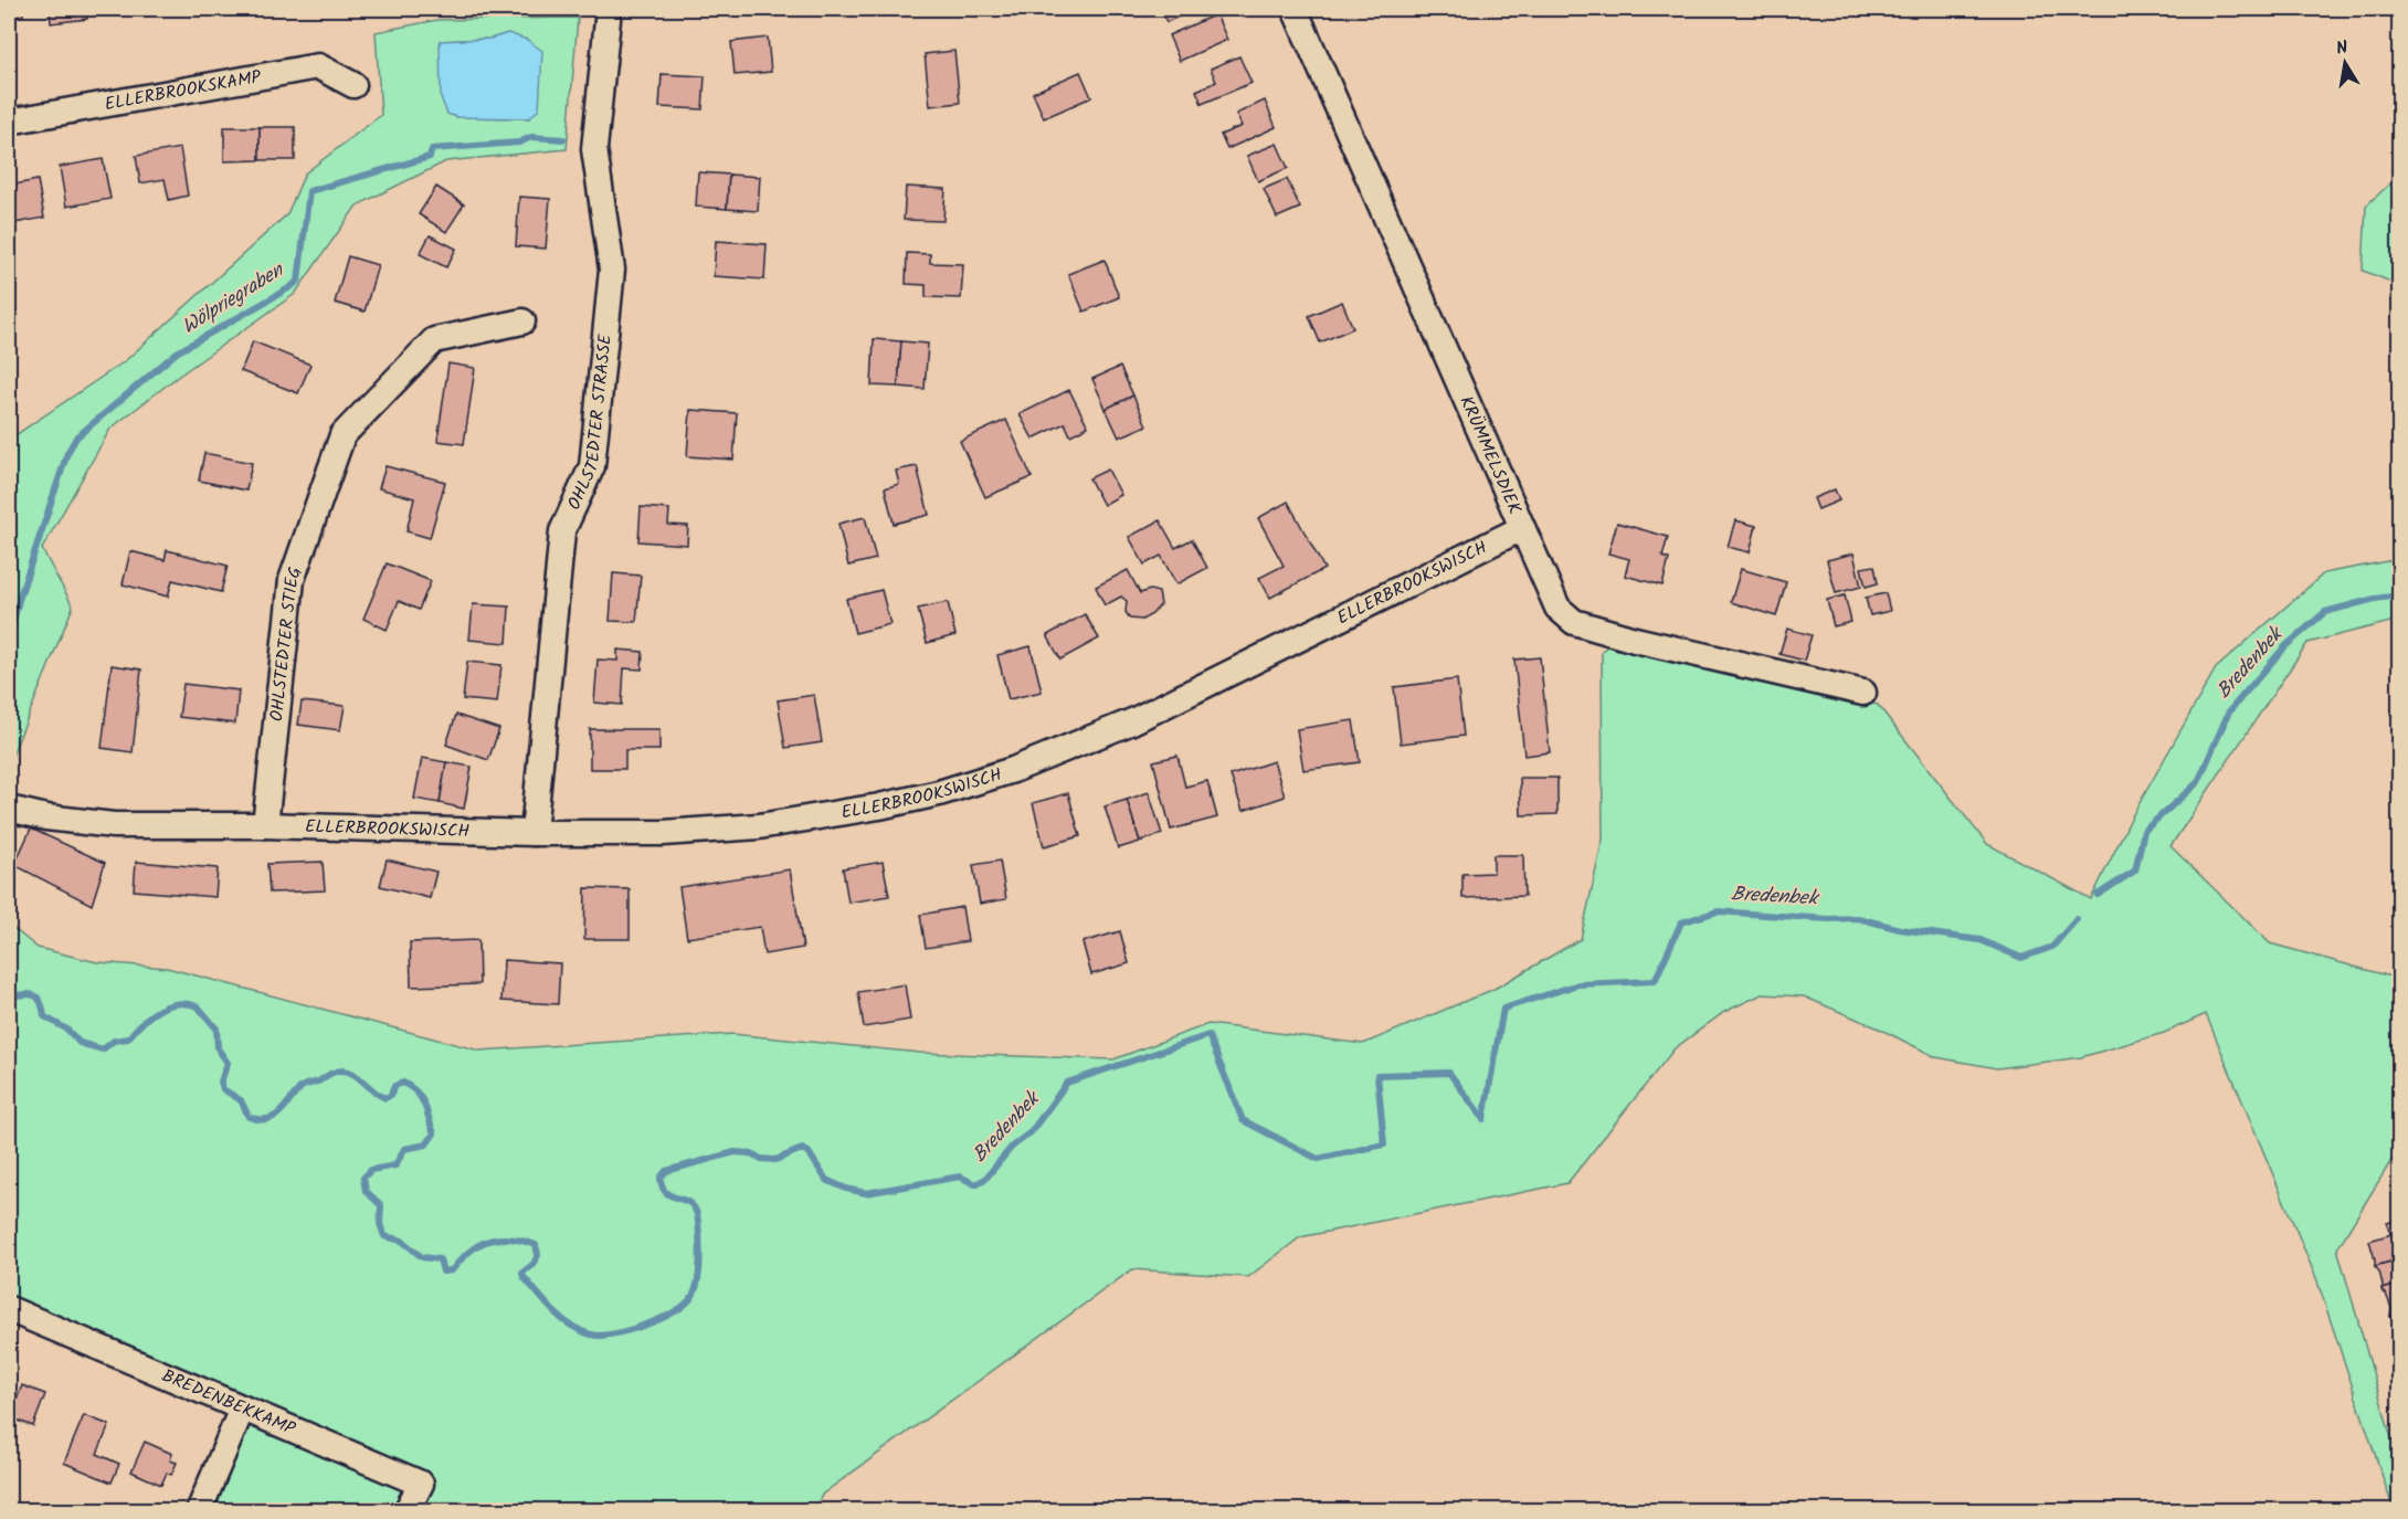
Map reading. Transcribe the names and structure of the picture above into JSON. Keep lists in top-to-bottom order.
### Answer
{
  "streets": {
    "street": [
      "ELLERBROOKSKAMP",
      "OHLSTEDTER STRASSE",
      "KRÜMMELSDIEK",
      "ELLERBROOKSWISCH",
      "OHLSTEDTER STIEG",
      "BREDENBEKKAMP"
    ]
  },
  "crossings": [
    ["OHLSTEDTER STRASSE", "ELLERBROOKSWISCH"],
    ["KRÜMMELSDIEK", "ELLERBROOKSWISCH"],
    ["ELLERBROOKSWISCH", "OHLSTEDTER STIEG"]
  ],
  "water": ["Wölpriegraben", "Bredenbek"],
  "north": "top"
}
